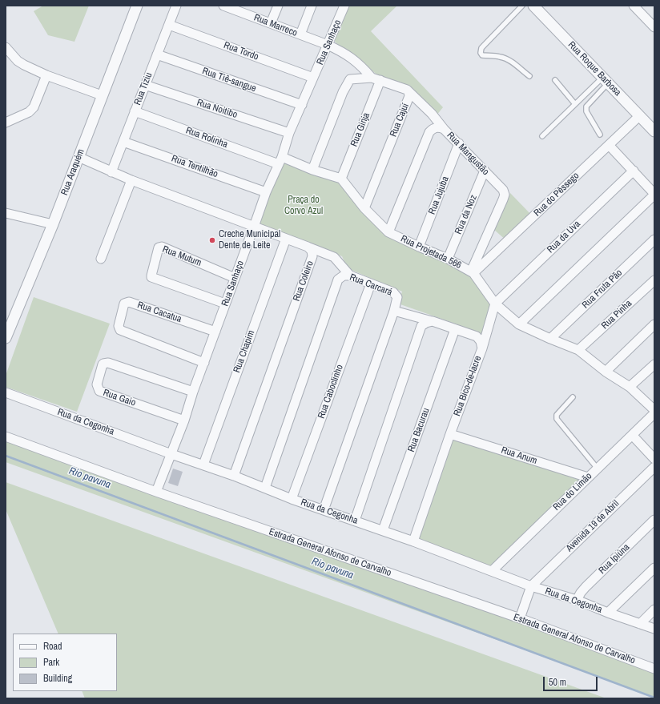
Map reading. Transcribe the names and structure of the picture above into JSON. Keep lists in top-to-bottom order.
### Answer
{
  "streets": {
    "street": [
      "Rua Marreco",
      "Rua Sanhaço",
      "Rua Tordo",
      "Rua Roque Barbosa",
      "Rua Tiê-sangue",
      "Rua Tiziu",
      "Rua Noitibo",
      "Rua Cajuí",
      "Rua Ginja",
      "Rua Rolinha",
      "Rua Mangustão",
      "Rua Tentilhão",
      "Rua Araquém",
      "Rua do Pêssego",
      "Rua Jujuba",
      "Rua da Noz",
      "Rua da Uva",
      "Rua Projetada 566",
      "Rua Mutum",
      "Rua Coleiro",
      "Rua Carcará",
      "Rua Fruta Pão",
      "Rua Cacatua",
      "Rua Pinha",
      "Rua Chapim",
      "Rua Bico-de-lacre",
      "Rua Caboclinho",
      "Rua Gaio",
      "Rua da Cegonha",
      "Rua Bacurau",
      "Rua Anum",
      "Rua do Limão",
      "Avenida 19 de Abril",
      "Estrada General Afonso de Carvalho",
      "Rua Ipiúna"
    ]
  },
  "crossings": [
    ["Rua Marreco", "Rua Sanhaço"],
    ["Rua Marreco", "Rua Cajuí"],
    ["Rua Sanhaço", "Rua Tordo"],
    ["Rua Sanhaço", "Rua Tiê-sangue"],
    ["Rua Sanhaço", "Rua Noitibo"],
    ["Rua Sanhaço", "Rua Rolinha"],
    ["Rua Sanhaço", "Rua Tentilhão"],
    ["Rua Sanhaço", "Rua Mutum"],
    ["Rua Sanhaço", "Rua Coleiro"],
    ["Rua Sanhaço", "Rua Cacatua"],
    ["Rua Sanhaço", "Rua Gaio"],
    ["Rua Sanhaço", "Rua da Cegonha"],
    ["Rua Sanhaço", "Estrada General Afonso de Carvalho"],
    ["Rua Tordo", "Rua Tiziu"],
    ["Rua Roque Barbosa", "Rua do Pêssego"],
    ["Rua Tiê-sangue", "Rua Tiziu"],
    ["Rua Tiziu", "Rua Noitibo"],
    ["Rua Tiziu", "Rua Rolinha"],
    ["Rua Tiziu", "Rua Tentilhão"],
    ["Rua Tiziu", "Rua Coleiro"],
    ["Rua Cajuí", "Rua Ginja"],
    ["Rua Cajuí", "Rua Projetada 566"],
    ["Rua Ginja", "Rua Projetada 566"],
    ["Rua Mangustão", "Rua do Pêssego"],
    ["Rua Mangustão", "Rua Jujuba"],
    ["Rua Mangustão", "Rua da Noz"],
    ["Rua Mangustão", "Rua Projetada 566"],
    ["Rua Araquém", "Rua Coleiro"],
    ["Rua do Pêssego", "Rua Projetada 566"],
    ["Rua Jujuba", "Rua Projetada 566"],
    ["Rua da Noz", "Rua Projetada 566"],
    ["Rua da Uva", "Rua Projetada 566"],
    ["Rua Projetada 566", "Rua Fruta Pão"],
    ["Rua Projetada 566", "Rua Pinha"],
    ["Rua Coleiro", "Rua Chapim"],
    ["Rua Coleiro", "Rua da Cegonha"],
    ["Rua Carcará", "Rua Bico-de-lacre"],
    ["Rua Carcará", "Rua Caboclinho"],
    ["Rua Carcará", "Rua da Cegonha"],
    ["Rua Chapim", "Rua da Cegonha"],
    ["Rua Bico-de-lacre", "Rua da Cegonha"],
    ["Rua Bico-de-lacre", "Rua Bacurau"],
    ["Rua Bico-de-lacre", "Rua Anum"],
    ["Rua Caboclinho", "Rua da Cegonha"],
    ["Rua da Cegonha", "Rua Bacurau"],
    ["Rua da Cegonha", "Rua do Limão"],
    ["Rua da Cegonha", "Avenida 19 de Abril"],
    ["Rua da Cegonha", "Rua Ipiúna"],
    ["Rua Anum", "Rua do Limão"]
  ],
  "water": ["Rio pavuna"],
  "parks": ["Praça do Corvo Azul"],
  "places": ["Creche Municipal Dente de Leite"],
  "legend": ["Road", "Park", "Building"],
  "scale_bar": "50 m"
}
